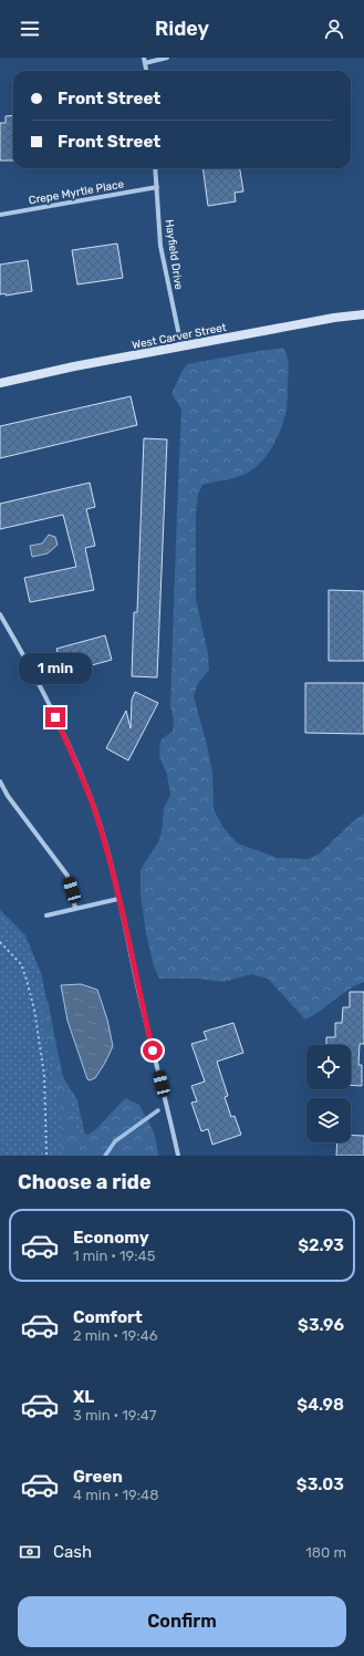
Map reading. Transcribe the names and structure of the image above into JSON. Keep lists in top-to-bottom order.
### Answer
{
  "streets": {
    "street": ["Crepe Myrtle Place", "Hayfield Drive", "West Carver Street"]
  },
  "crossings": [
    ["Crepe Myrtle Place", "Hayfield Drive"],
    ["Hayfield Drive", "West Carver Street"]
  ],
  "page": {
    "header": "Ridey",
    "banner": ["Front Street", "Front Street"],
    "bubble": "1 min",
    "heading": "Choose a ride",
    "list": [
      {
        "name": "Economy",
        "note": "1 min · 19:45",
        "value": "$2.93"
      },
      {
        "name": "Comfort",
        "note": "2 min · 19:46",
        "value": "$3.96"
      },
      {
        "name": "XL",
        "note": "3 min · 19:47",
        "value": "$4.98"
      },
      {
        "name": "Green",
        "note": "4 min · 19:48",
        "value": "$3.03"
      }
    ],
    "pay": ["Cash", "180 m"],
    "buttons": "Confirm"
  }
}
